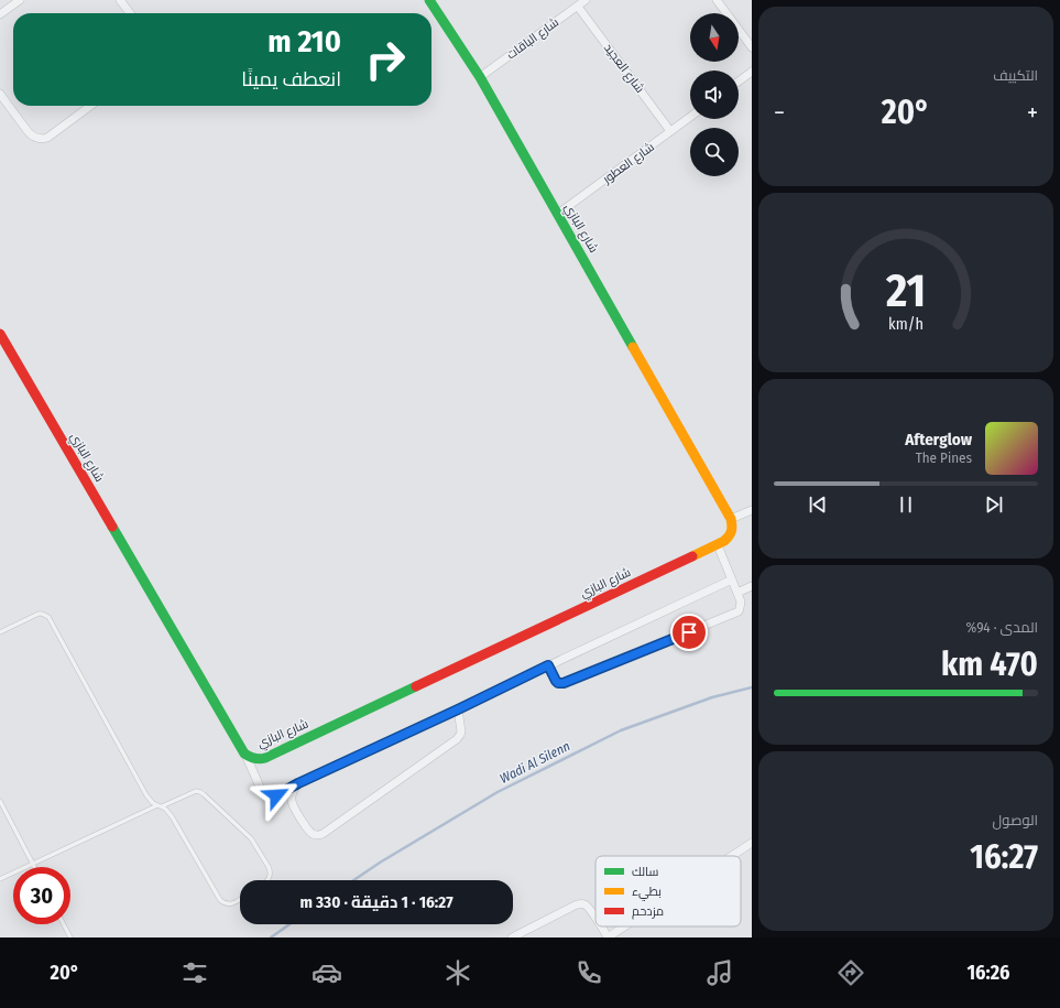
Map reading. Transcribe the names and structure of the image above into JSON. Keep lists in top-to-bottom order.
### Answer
{
  "streets": {
    "street": [
      "شارع الباقات",
      "شارع العجيد",
      "شارع العطور",
      "شارع البازي"
    ]
  },
  "crossings": [
    ["شارع الباقات", "شارع العجيد"],
    ["شارع الباقات", "شارع البازي"],
    ["شارع العجيد", "شارع العطور"],
    ["شارع العطور", "شارع البازي"]
  ],
  "water": ["Wadi Al Silenn"],
  "legend": ["سالك", "بطيء", "مزدحم"],
  "north": "bottom",
  "page": {
    "tile": [
      "التكييف",
      ["المدى · 94%", "470 km"],
      ["الوصول", "16:27"]
    ],
    "turn": ["210 m", "انعطف يمينًا"],
    "heat": ["−", "20°", "+"],
    "song": ["Afterglow", "The Pines"],
    "limit": "30",
    "trip": "16:27 · 1 دقيقة · 330 m",
    "tabs": ["16:26", "20°"],
    "gauge": ["21", "km/h"]
  }
}
